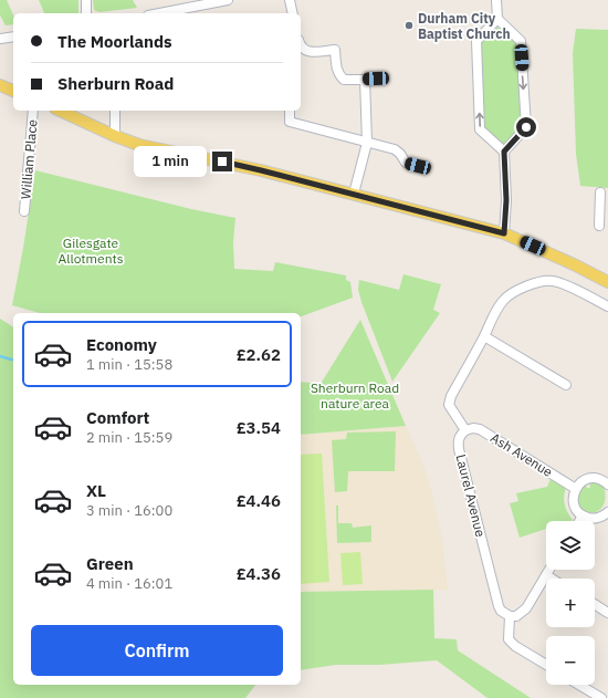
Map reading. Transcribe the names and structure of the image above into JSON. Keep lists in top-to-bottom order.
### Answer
{
  "streets": {
    "street": ["William Place", "Ash Avenue", "Laurel Avenue"]
  },
  "crossings": [
    ["Ash Avenue", "Laurel Avenue"]
  ],
  "parks": ["Gilesgate Allotments", "Sherburn Road nature area"],
  "places": ["Durham City Baptist Church"],
  "page": {
    "banner": ["The Moorlands", "Sherburn Road"],
    "bubble": "1 min",
    "list": [
      {
        "name": "Economy",
        "note": "1 min · 15:58",
        "value": "£2.62"
      },
      {
        "name": "Comfort",
        "note": "2 min · 15:59",
        "value": "£3.54"
      },
      {
        "name": "XL",
        "note": "3 min · 16:00",
        "value": "£4.46"
      },
      {
        "name": "Green",
        "note": "4 min · 16:01",
        "value": "£4.36"
      }
    ],
    "map_buttons": ["+", "−"],
    "buttons": "Confirm"
  }
}
